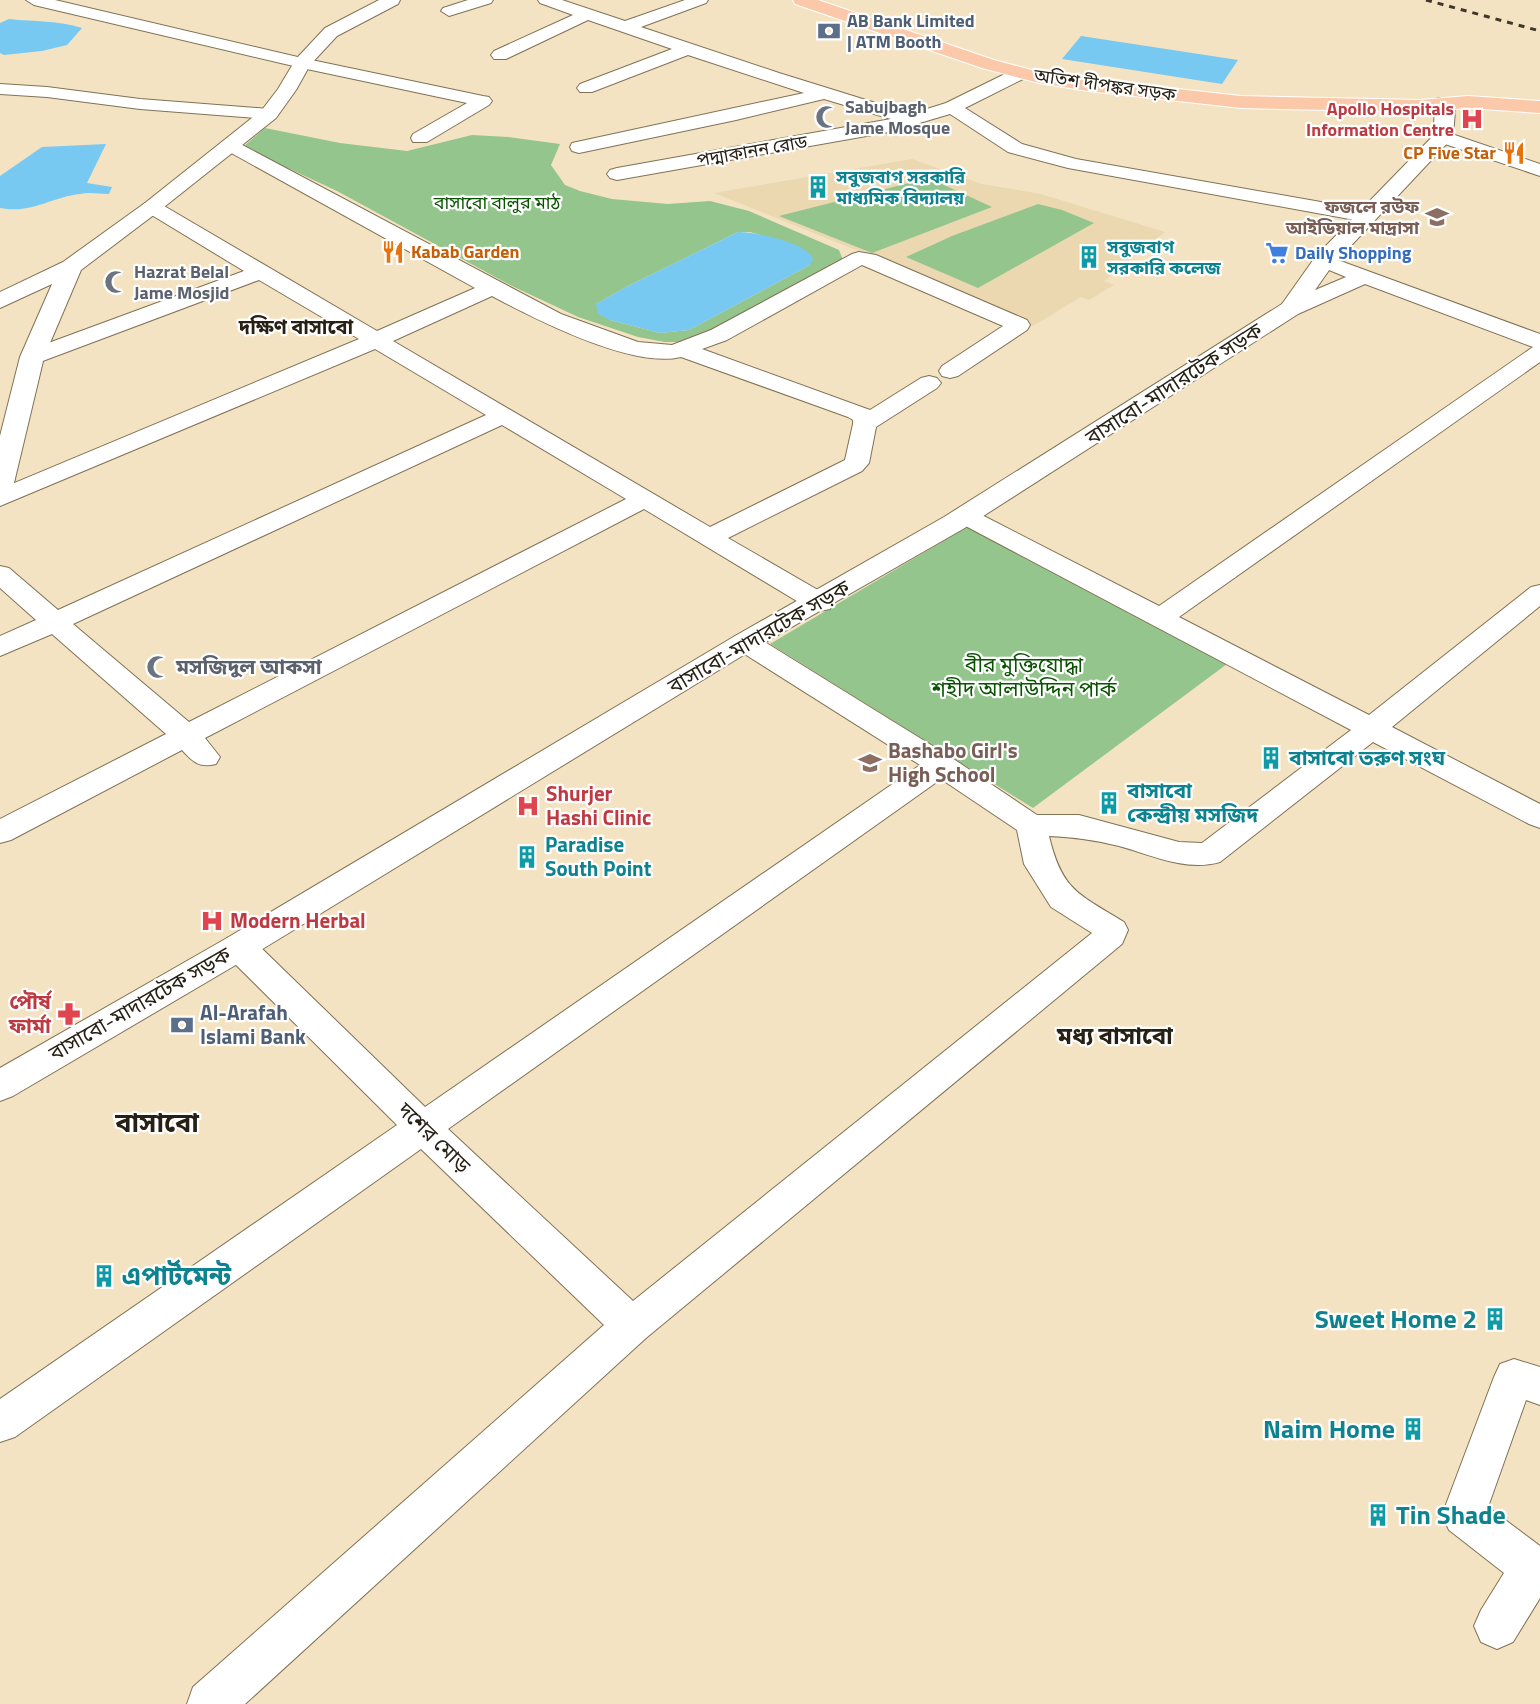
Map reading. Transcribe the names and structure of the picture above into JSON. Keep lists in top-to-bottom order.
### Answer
{
  "streets": {
    "main road": ["অতিশ দীপঙ্কর সড়ক"],
    "street": ["পদ্মাকানন রোড", "বাসাবো-মাদারটেক সড়ক", "দশের মোড়"]
  },
  "crossings": [
    ["অতিশ দীপঙ্কর সড়ক", "পদ্মাকানন রোড"],
    ["অতিশ দীপঙ্কর সড়ক", "বাসাবো-মাদারটেক সড়ক"],
    ["বাসাবো-মাদারটেক সড়ক", "দশের মোড়"]
  ],
  "districts": ["দক্ষিণ বাসাবো", "মধ্য বাসাবো", "বাসাবো"],
  "parks": ["বাসাবো বালুর মাঠ", "বীর মুক্তিযোদ্ধা শহীদ আলাউদ্দিন পার্ক"],
  "places": {
    "bank": ["AB Bank Limited | ATM Booth", "Al-Arafah Islami Bank"],
    "mosque": ["Sabujbagh Jame Mosque", "Hazrat Belal Jame Mosjid", "মসজিদুল আকসা"],
    "hospital": ["Apollo Hospitals Information Centre", "Shurjer Hashi Clinic", "Modern Herbal"],
    "restaurant": ["CP Five Star", "Kabab Garden"],
    "building": [
      "সবুজবাগ সরকারি মাধ্যমিক বিদ্যালয়",
      "সবুজবাগ সরকারি কলেজ",
      "বাসাবো তরুণ সংঘ",
      "বাসাবো কেন্দ্রীয় মসজিদ",
      "Paradise South Point",
      "এপার্টমেন্ট",
      "Sweet Home 2",
      "Naim Home",
      "Tin Shade"
    ],
    "school or university": ["ফজলে রউফ আইডিয়াল মাদ্রাসা", "Bashabo Girl's High School"],
    "supermarket": ["Daily Shopping"],
    "pharmacy": ["পৌর্ষ ফার্মা"]
  }
}
